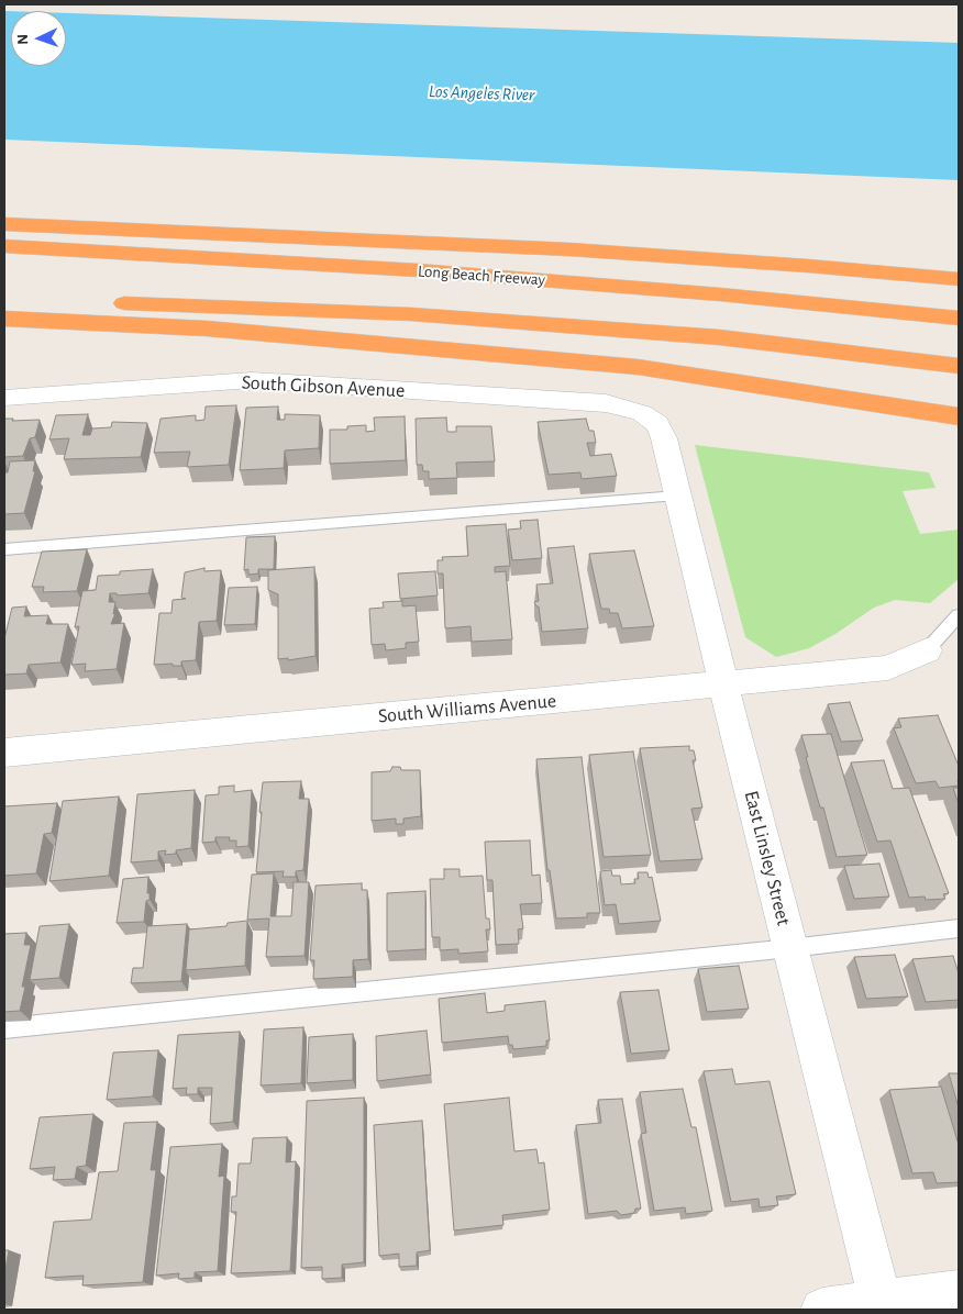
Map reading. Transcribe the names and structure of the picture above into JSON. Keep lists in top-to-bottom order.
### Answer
{
  "streets": {
    "highway": ["Long Beach Freeway"],
    "street": ["South Gibson Avenue", "South Williams Avenue", "East Linsley Street"]
  },
  "crossings": [
    ["South Gibson Avenue", "East Linsley Street"],
    ["South Williams Avenue", "East Linsley Street"]
  ],
  "water": ["Los Angeles River"],
  "north": "left"
}
